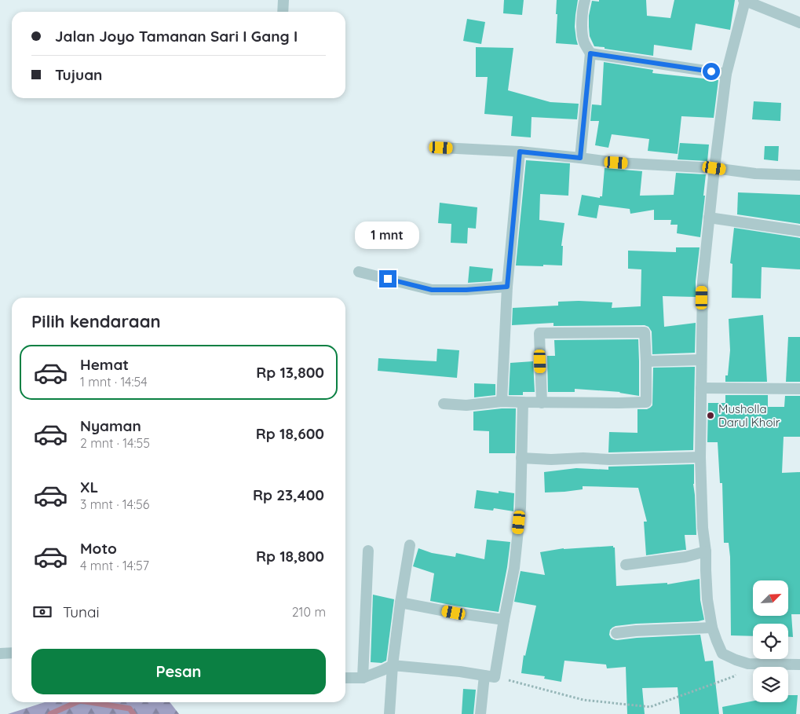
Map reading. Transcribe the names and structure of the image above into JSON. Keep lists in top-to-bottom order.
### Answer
{
  "places": ["Musholla Darul Khoir"],
  "north": "top right",
  "page": {
    "banner": ["Jalan Joyo Tamanan Sari I Gang I", "Tujuan"],
    "bubble": "1 mnt",
    "heading": "Pilih kendaraan",
    "list": [
      {
        "name": "Hemat",
        "note": "1 mnt · 14:54",
        "value": "Rp 13,800"
      },
      {
        "name": "Nyaman",
        "note": "2 mnt · 14:55",
        "value": "Rp 18,600"
      },
      {
        "name": "XL",
        "note": "3 mnt · 14:56",
        "value": "Rp 23,400"
      },
      {
        "name": "Moto",
        "note": "4 mnt · 14:57",
        "value": "Rp 18,800"
      }
    ],
    "pay": ["Tunai", "210 m"],
    "buttons": "Pesan"
  }
}
